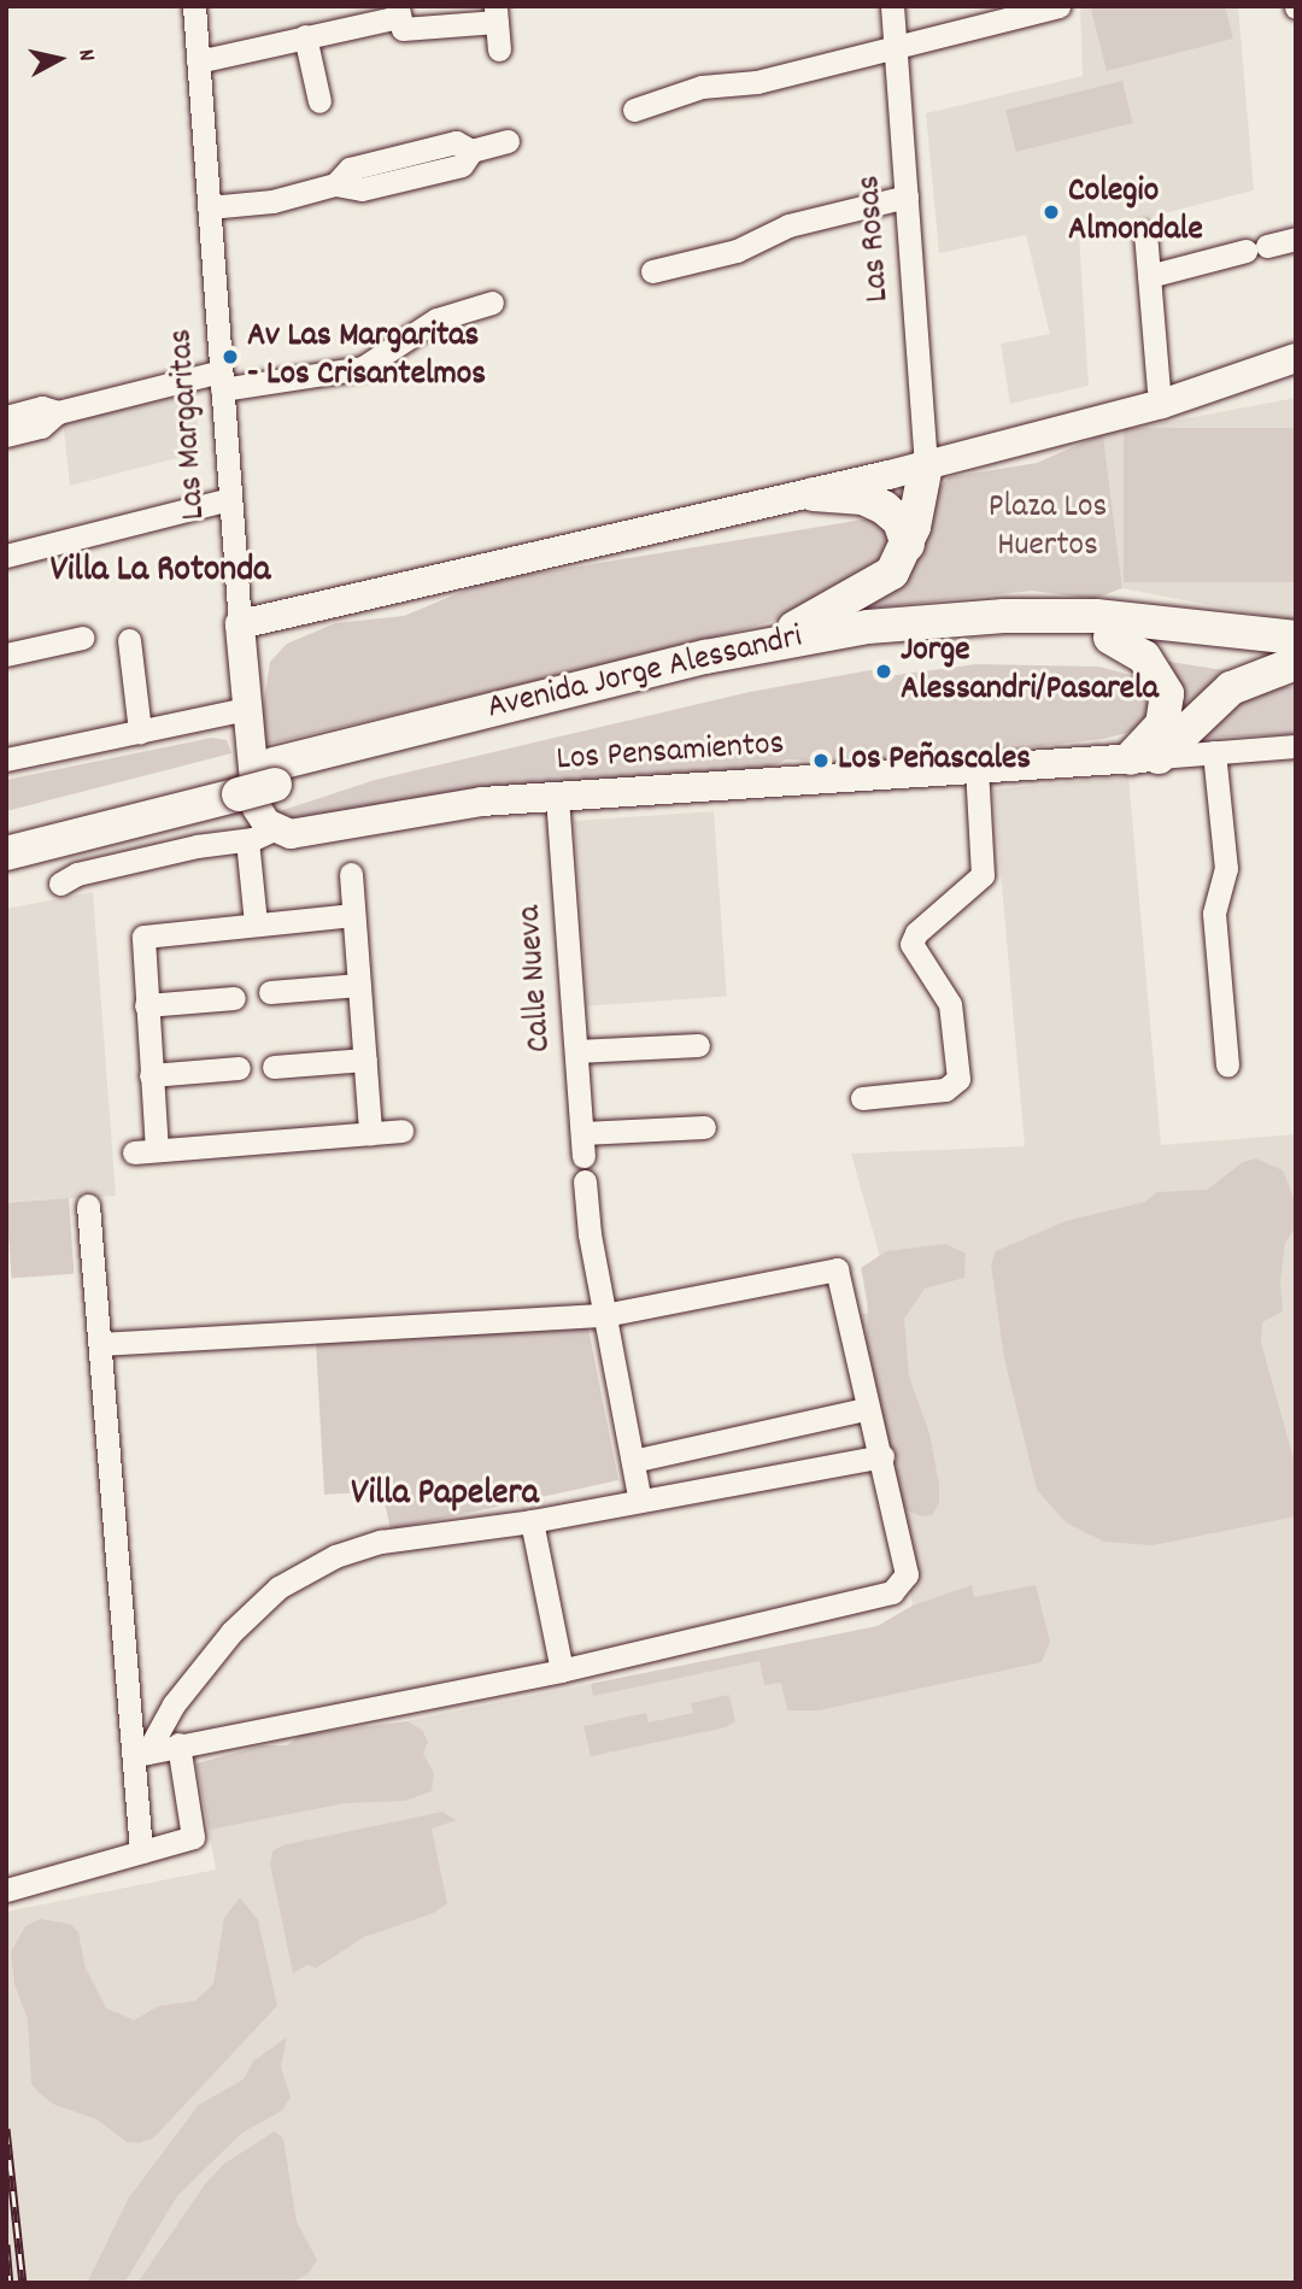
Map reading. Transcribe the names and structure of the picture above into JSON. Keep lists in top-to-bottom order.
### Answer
{
  "streets": {
    "highway": ["Avenida Jorge Alessandri"],
    "main road": ["Las Margaritas", "Los Pensamientos"],
    "street": ["Las Rosas", "Calle Nueva"]
  },
  "crossings": [
    ["Las Margaritas", "Los Pensamientos"],
    ["Los Pensamientos", "Calle Nueva"]
  ],
  "districts": ["Villa La Rotonda", "Villa Papelera"],
  "parks": ["Plaza Los Huertos"],
  "places": [
    "Colegio Almondale",
    "Av Las Margaritas - Los Crisantelmos",
    "Jorge Alessandri/Pasarela",
    "Los Peñascales"
  ],
  "north": "right"
}
